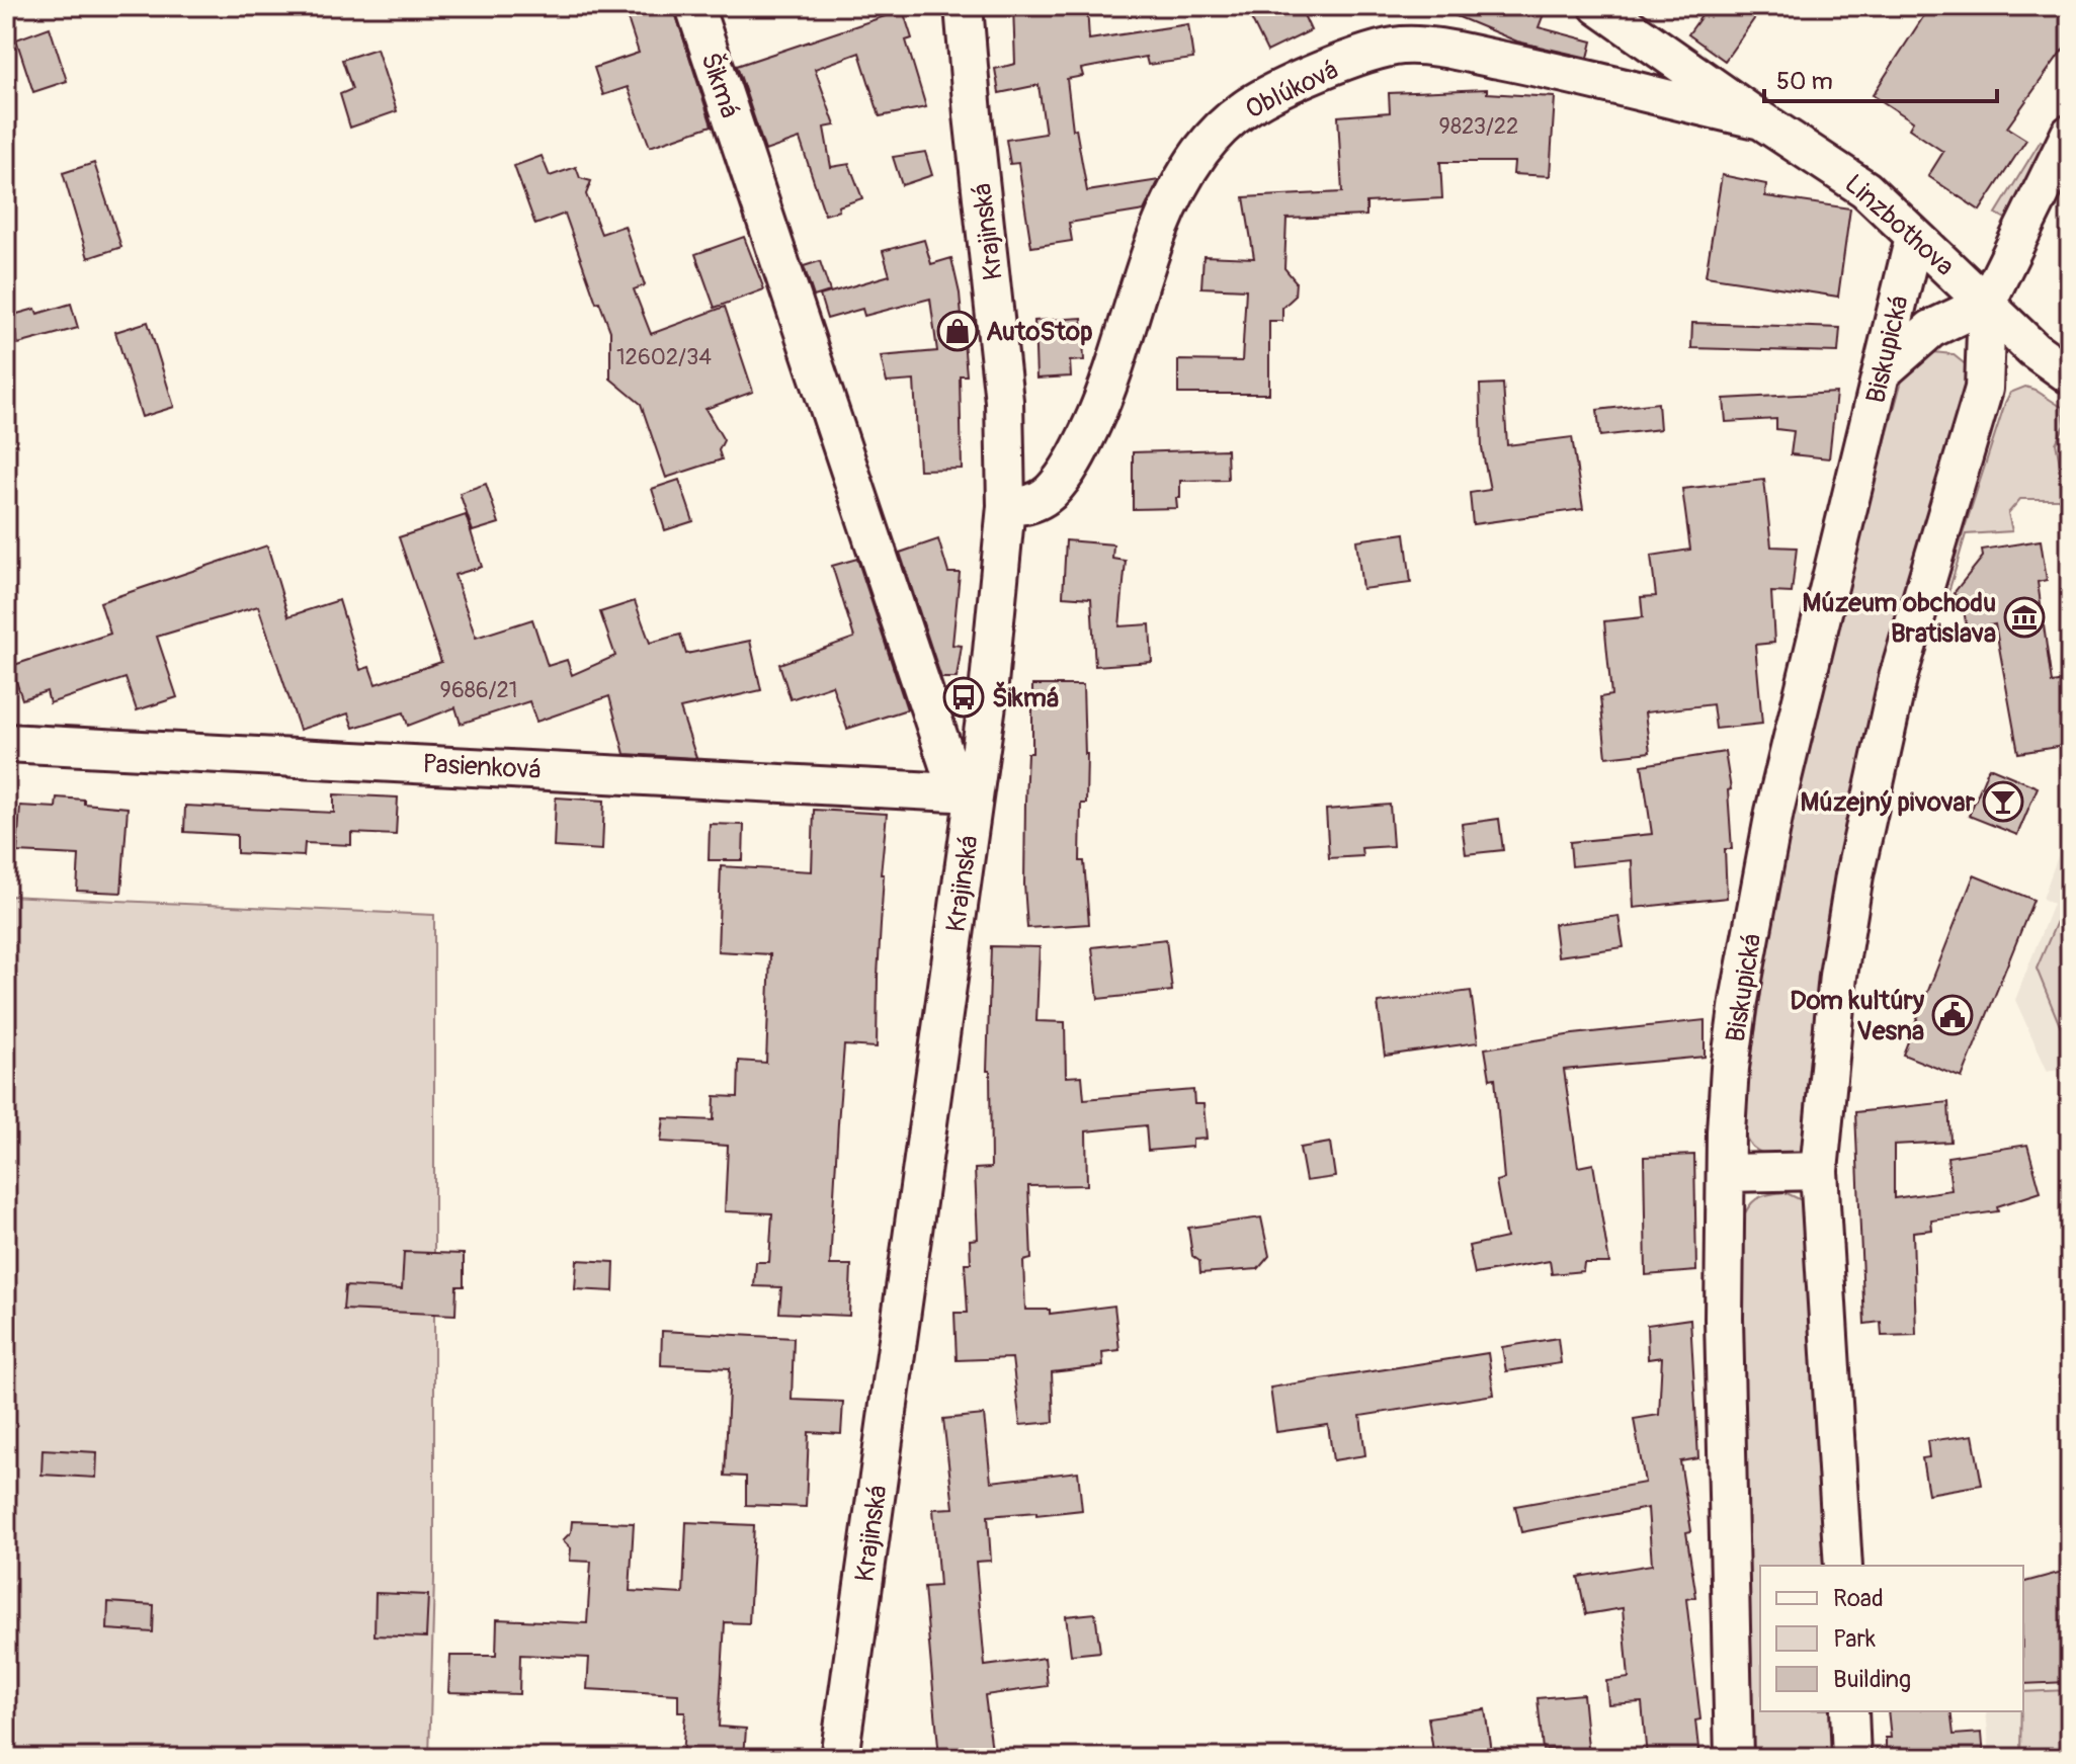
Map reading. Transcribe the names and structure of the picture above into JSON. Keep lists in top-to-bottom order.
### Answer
{
  "streets": {
    "street": [
      "Šikmá",
      "Oblúková",
      "Linzbothova",
      "Krajinská",
      "Biskupická",
      "Pasienková"
    ]
  },
  "crossings": [
    ["Šikmá", "Krajinská"],
    ["Šikmá", "Pasienková"],
    ["Oblúková", "Linzbothova"],
    ["Oblúková", "Krajinská"],
    ["Linzbothova", "Biskupická"],
    ["Krajinská", "Pasienková"]
  ],
  "places": {
    "shop": ["AutoStop"],
    "museum": ["Múzeum obchodu Bratislava"],
    "bus stop": ["Šikmá"],
    "bar": ["Múzejný pivovar"],
    "public building": ["Dom kultúry Vesna"]
  },
  "house_numbers": ["9823/22", "12602/34", "9686/21"],
  "legend": ["Road", "Park", "Building"],
  "scale_bar": "50 m"
}
